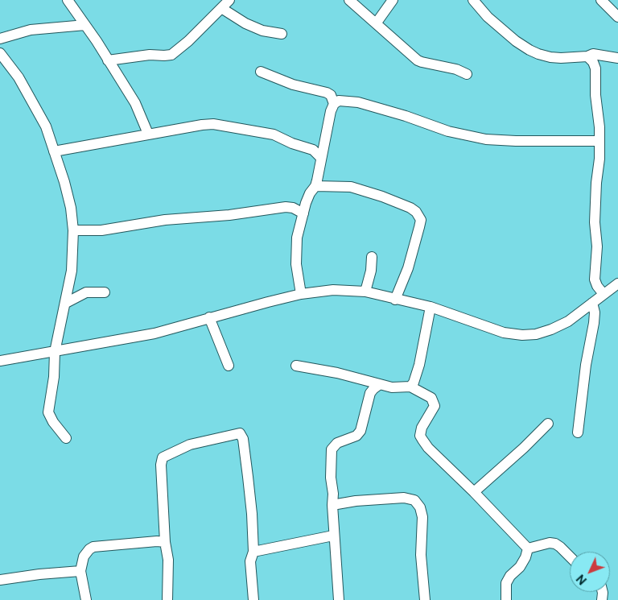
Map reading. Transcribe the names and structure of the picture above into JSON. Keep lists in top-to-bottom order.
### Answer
{
  "north": "bottom left"
}
